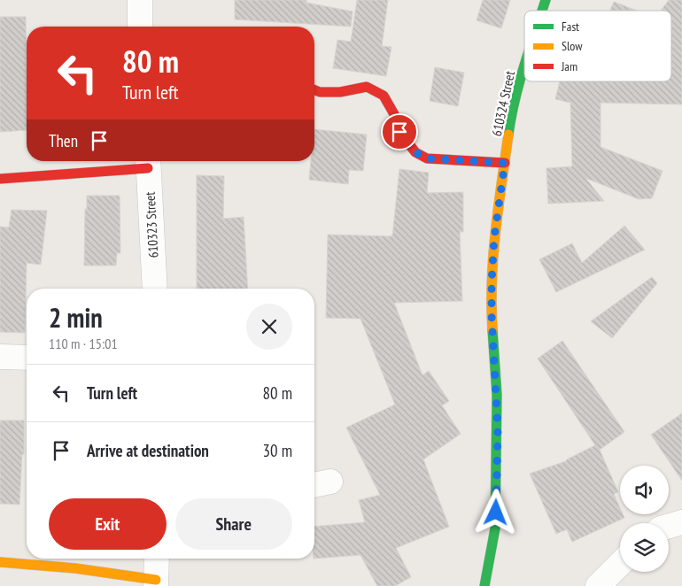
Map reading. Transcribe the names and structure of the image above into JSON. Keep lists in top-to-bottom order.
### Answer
{
  "streets": {
    "street": ["610324 Street", "610323 Street"]
  },
  "legend": ["Fast", "Slow", "Jam"],
  "page": {
    "turn": ["80 m", "Turn left"],
    "then": "Then",
    "heading": ["2 min", "110 m · 15:01"],
    "list": [
      {
        "name": "Turn left",
        "value": "80 m"
      },
      {
        "name": "Arrive at destination",
        "value": "30 m"
      }
    ],
    "buttons": ["Exit", "Share"]
  }
}
